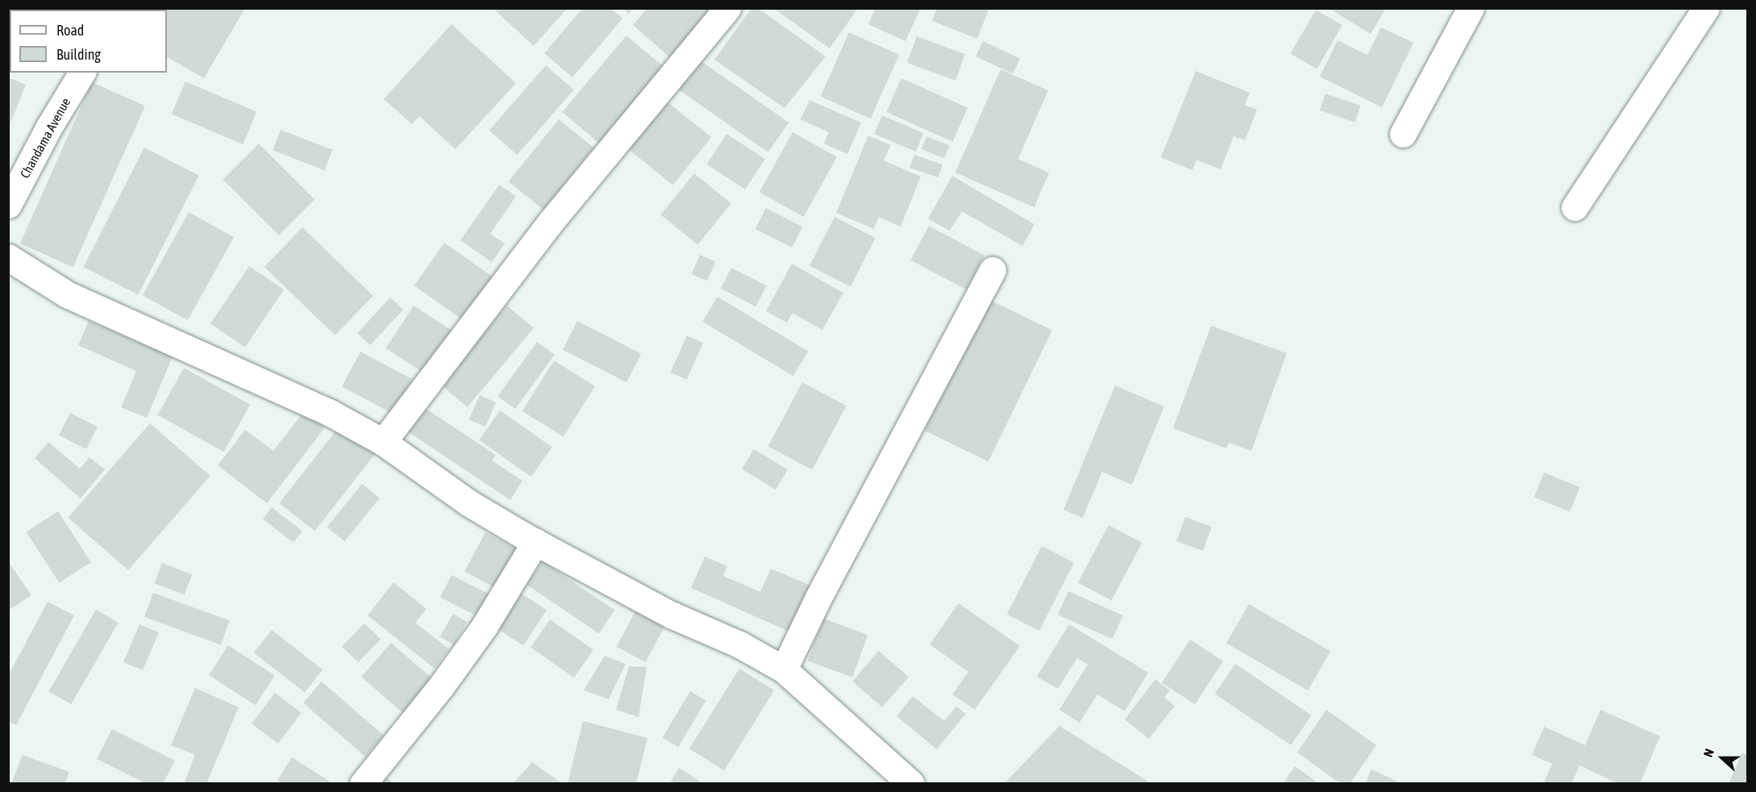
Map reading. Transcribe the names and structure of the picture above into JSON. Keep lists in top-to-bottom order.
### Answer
{
  "streets": {
    "street": ["Chandama Avenue"]
  },
  "legend": ["Road", "Building"],
  "north": "left"
}
